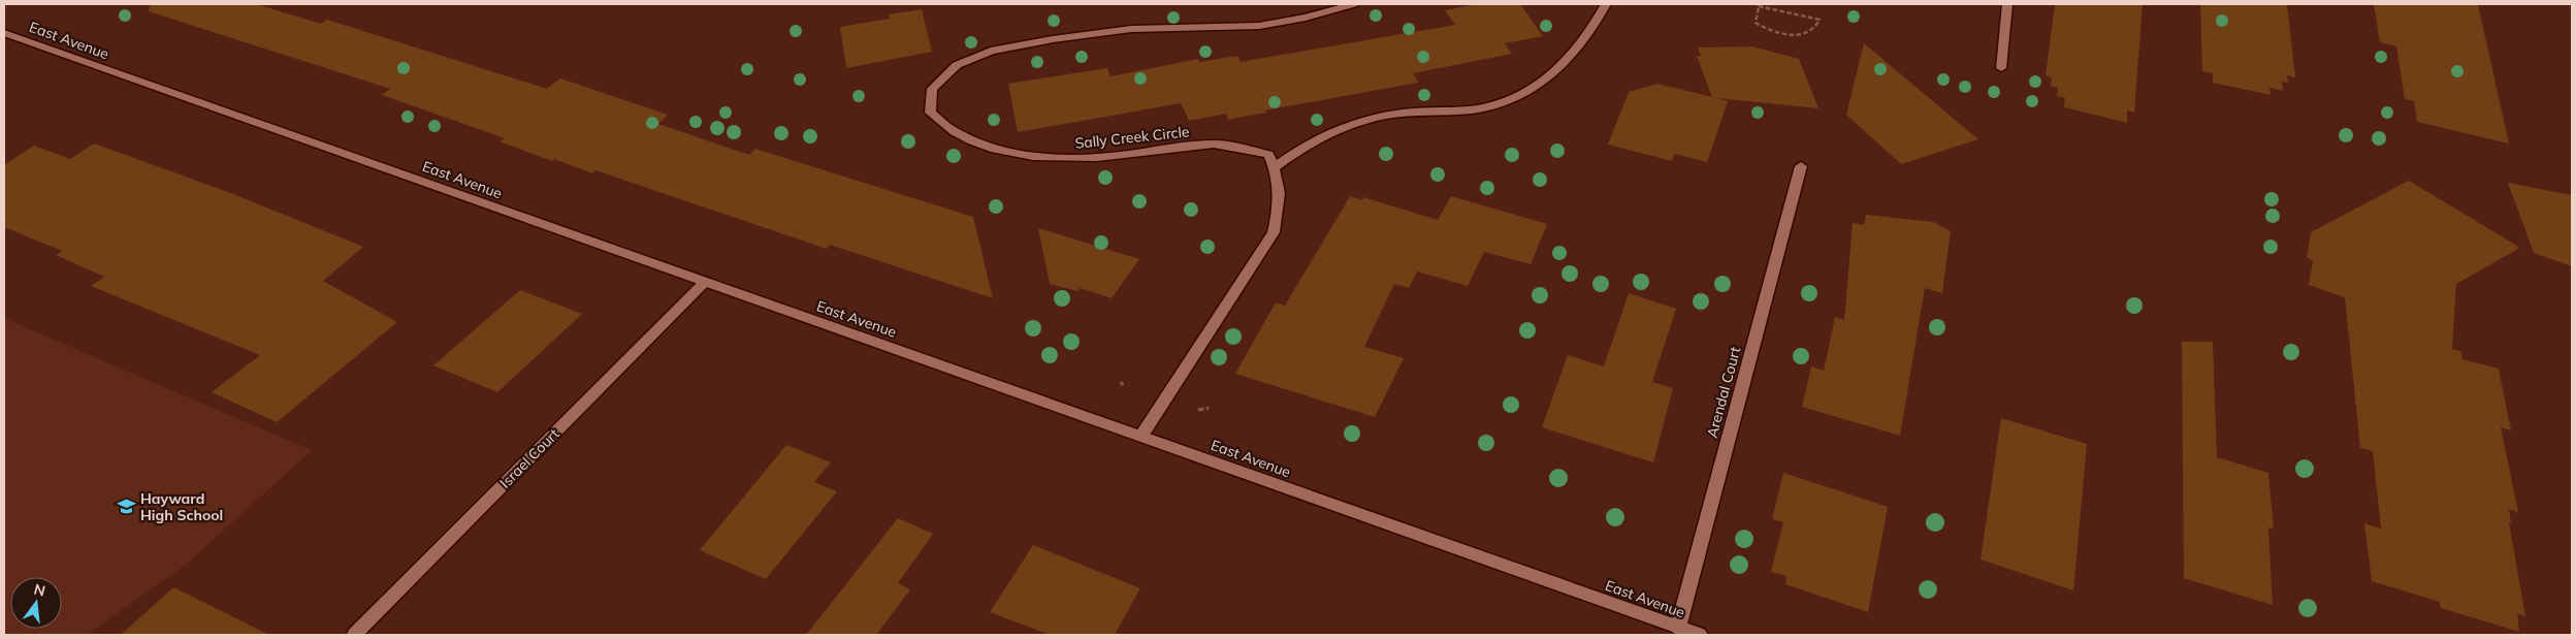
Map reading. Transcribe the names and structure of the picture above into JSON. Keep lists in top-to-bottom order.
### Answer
{
  "streets": {
    "street": [
      "East Avenue",
      "Sally Creek Circle",
      "Arendal Court",
      "Israel Court"
    ]
  },
  "crossings": [
    ["East Avenue", "Arendal Court"],
    ["East Avenue", "Israel Court"]
  ],
  "places": {
    "school or university": ["Hayward High School"]
  },
  "north": "top"
}
